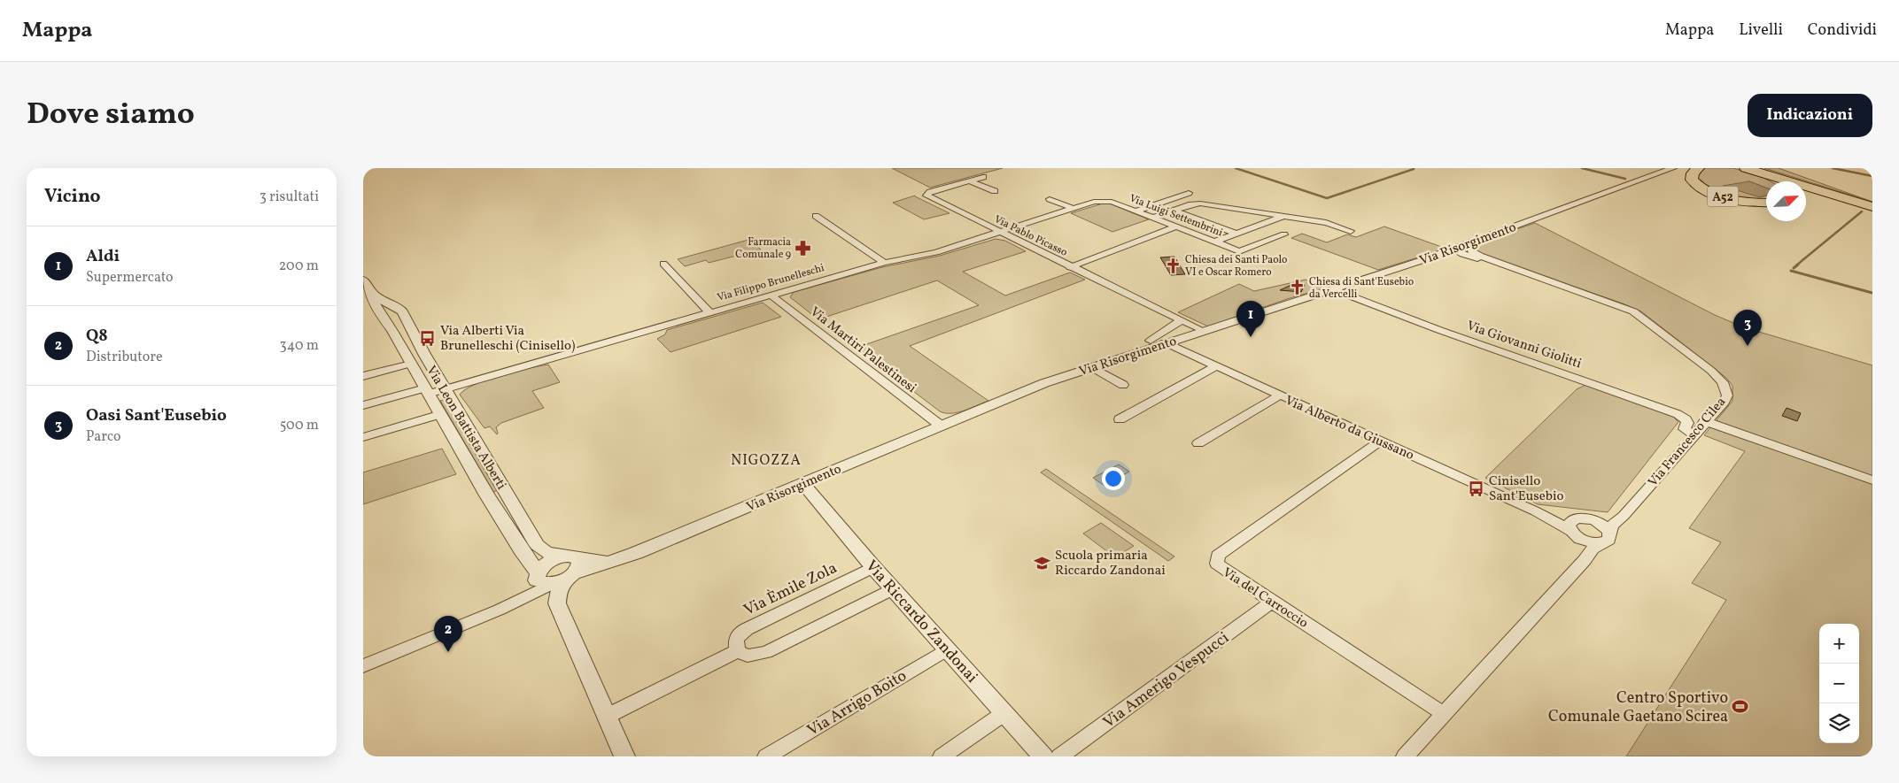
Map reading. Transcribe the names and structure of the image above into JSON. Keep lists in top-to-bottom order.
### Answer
{
  "streets": {
    "highway": ["A52"],
    "street": [
      "Via Luigi Settembrini",
      "Via Pablo Picasso",
      "Via Risorgimento",
      "Via Filippo Brunelleschi",
      "Via Giovanni Giolitti",
      "Via Martiri Palestinesi",
      "Via Leon Battista Alberti",
      "Via Alberto da Giussano",
      "Via Francesco Cilea",
      "Via Èmile Zola",
      "Via del Carroccio",
      "Via Riccardo Zandonai",
      "Via Amerigo Vespucci",
      "Via Arrigo Boito"
    ]
  },
  "crossings": [
    ["Via Luigi Settembrini", "Via Filippo Brunelleschi"],
    ["Via Pablo Picasso", "Via Risorgimento"],
    ["Via Pablo Picasso", "Via Filippo Brunelleschi"],
    ["Via Risorgimento", "Via Giovanni Giolitti"],
    ["Via Risorgimento", "Via Martiri Palestinesi"],
    ["Via Risorgimento", "Via Leon Battista Alberti"],
    ["Via Risorgimento", "Via Alberto da Giussano"],
    ["Via Risorgimento", "Via Francesco Cilea"],
    ["Via Risorgimento", "Via Riccardo Zandonai"],
    ["Via Filippo Brunelleschi", "Via Martiri Palestinesi"],
    ["Via Filippo Brunelleschi", "Via Leon Battista Alberti"],
    ["Via Giovanni Giolitti", "Via Francesco Cilea"],
    ["Via Alberto da Giussano", "Via del Carroccio"],
    ["Via Francesco Cilea", "Via del Carroccio"],
    ["Via Èmile Zola", "Via Riccardo Zandonai"],
    ["Via del Carroccio", "Via Amerigo Vespucci"],
    ["Via Riccardo Zandonai", "Via Arrigo Boito"]
  ],
  "districts": ["NIGOZZA"],
  "places": {
    "pharmacy": ["Farmacia Comunale 9"],
    "church": ["Chiesa dei Santi Paolo VI e Oscar Romero", "Chiesa di Sant'Eusebio da Vercelli"],
    "bus stop": ["Via Alberti Via Brunelleschi (Cinisello)", "Cinisello Sant'Eusebio"],
    "school or university": ["Scuola primaria Riccardo Zandonai"],
    "sports": ["Centro Sportivo Comunale Gaetano Scirea"]
  },
  "north": "top right",
  "page": {
    "header": "Mappa",
    "nav": ["Mappa", "Livelli", "Condividi"],
    "title": "Dove siamo",
    "buttons": "Indicazioni",
    "heading": ["Vicino", "3 risultati"],
    "list": [
      {
        "mark": "1",
        "name": "Aldi",
        "note": "Supermercato",
        "value": "200 m"
      },
      {
        "mark": "2",
        "name": "Q8",
        "note": "Distributore",
        "value": "340 m"
      },
      {
        "mark": "3",
        "name": "Oasi Sant'Eusebio",
        "note": "Parco",
        "value": "500 m"
      }
    ],
    "pins": ["1", "3", "2"],
    "map_buttons": ["+", "−"]
  }
}
